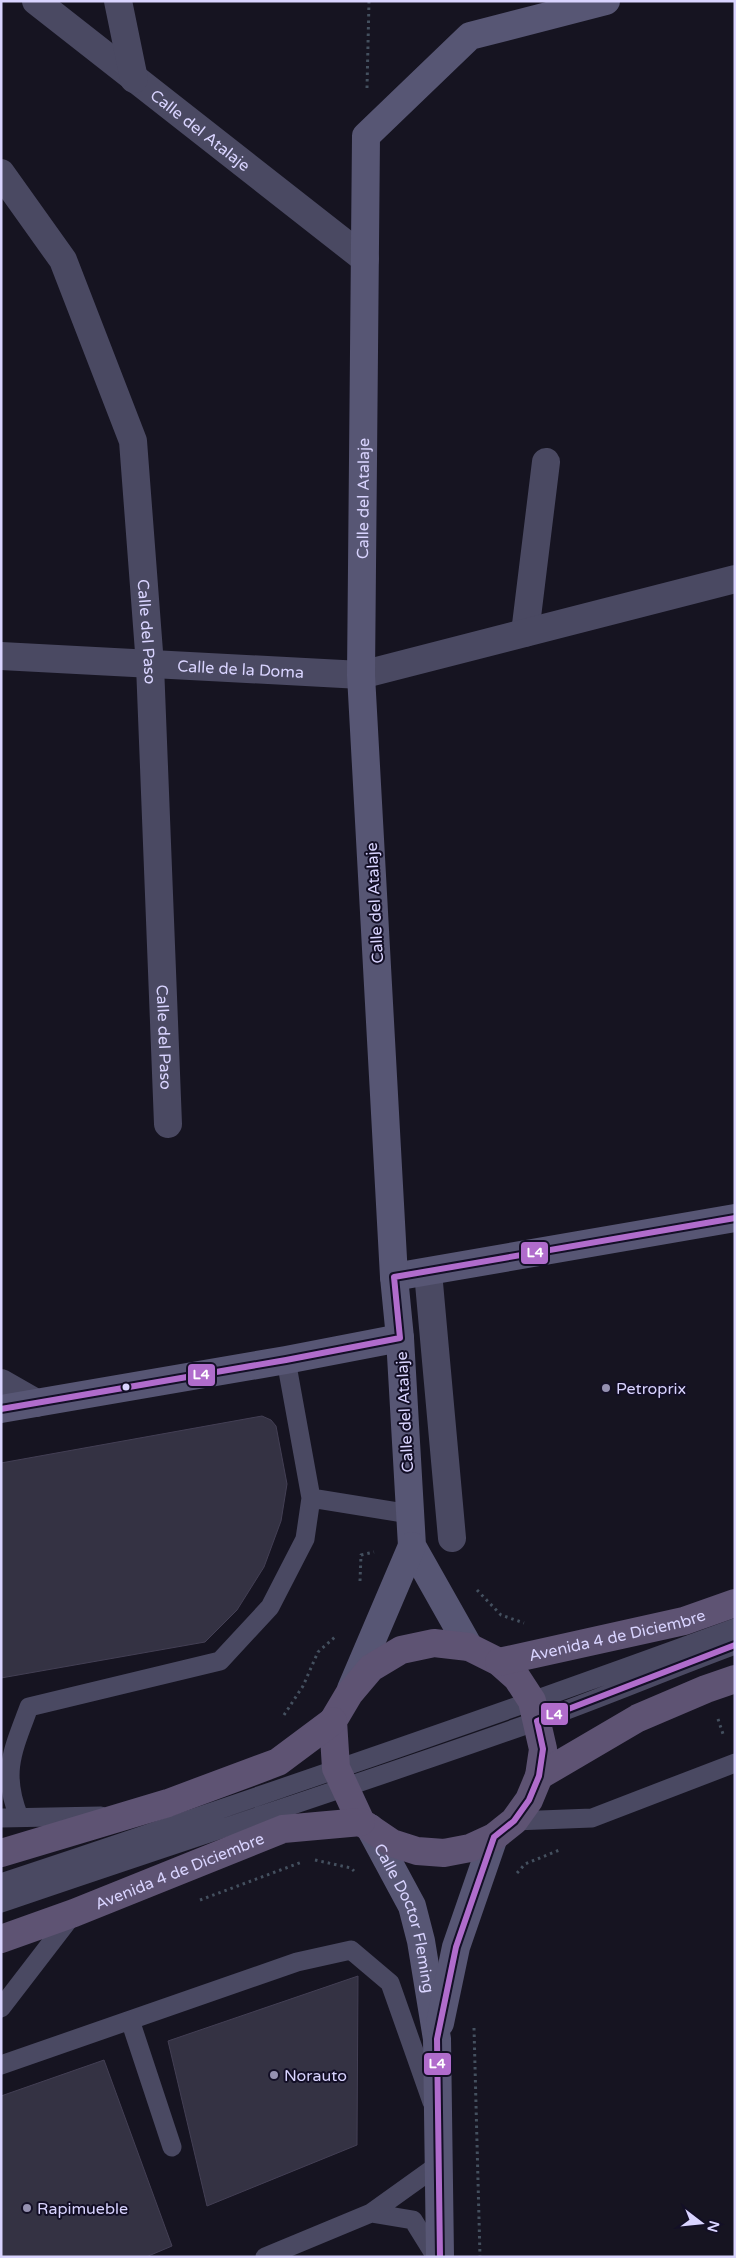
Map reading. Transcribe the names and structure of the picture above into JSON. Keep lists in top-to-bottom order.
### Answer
{
  "streets": {
    "main road": ["Avenida 4 de Diciembre"],
    "street": [
      "Calle del Atalaje",
      "Calle del Paso",
      "Calle de la Doma",
      "Calle Doctor Fleming"
    ]
  },
  "crossings": [
    ["Calle del Atalaje", "Calle de la Doma"],
    ["Calle del Paso", "Calle de la Doma"],
    ["Avenida 4 de Diciembre", "Calle Doctor Fleming"]
  ],
  "places": ["Petroprix", "Norauto", "Rapimueble"],
  "lines": ["transit line L4"],
  "north": "right"
}
